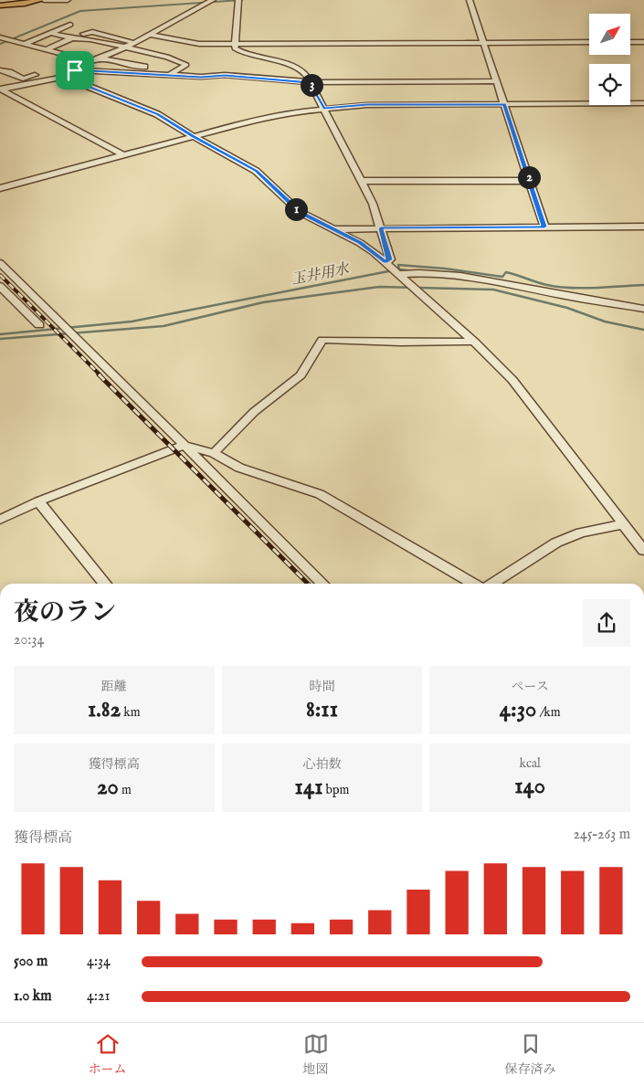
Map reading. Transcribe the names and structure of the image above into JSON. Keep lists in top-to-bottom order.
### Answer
{
  "water": ["玉井用水"],
  "north": "top right",
  "page": {
    "pins": ["3", "2", "1"],
    "heading": ["夜のラン", "20:34"],
    "stats": [
      ["距離", "1.82 km"],
      ["時間", "8:11"],
      ["ペース", "4:30 /km"],
      ["獲得標高", "20 m"],
      ["心拍数", "141 bpm"],
      ["kcal", "140"]
    ],
    "chart": ["獲得標高", "245–263 m"],
    "list": [
      {
        "name": "500 m",
        "note": "4:34"
      },
      {
        "name": "1.0 km",
        "note": "4:21"
      }
    ],
    "tabs": ["ホーム", "地図", "保存済み"]
  }
}
